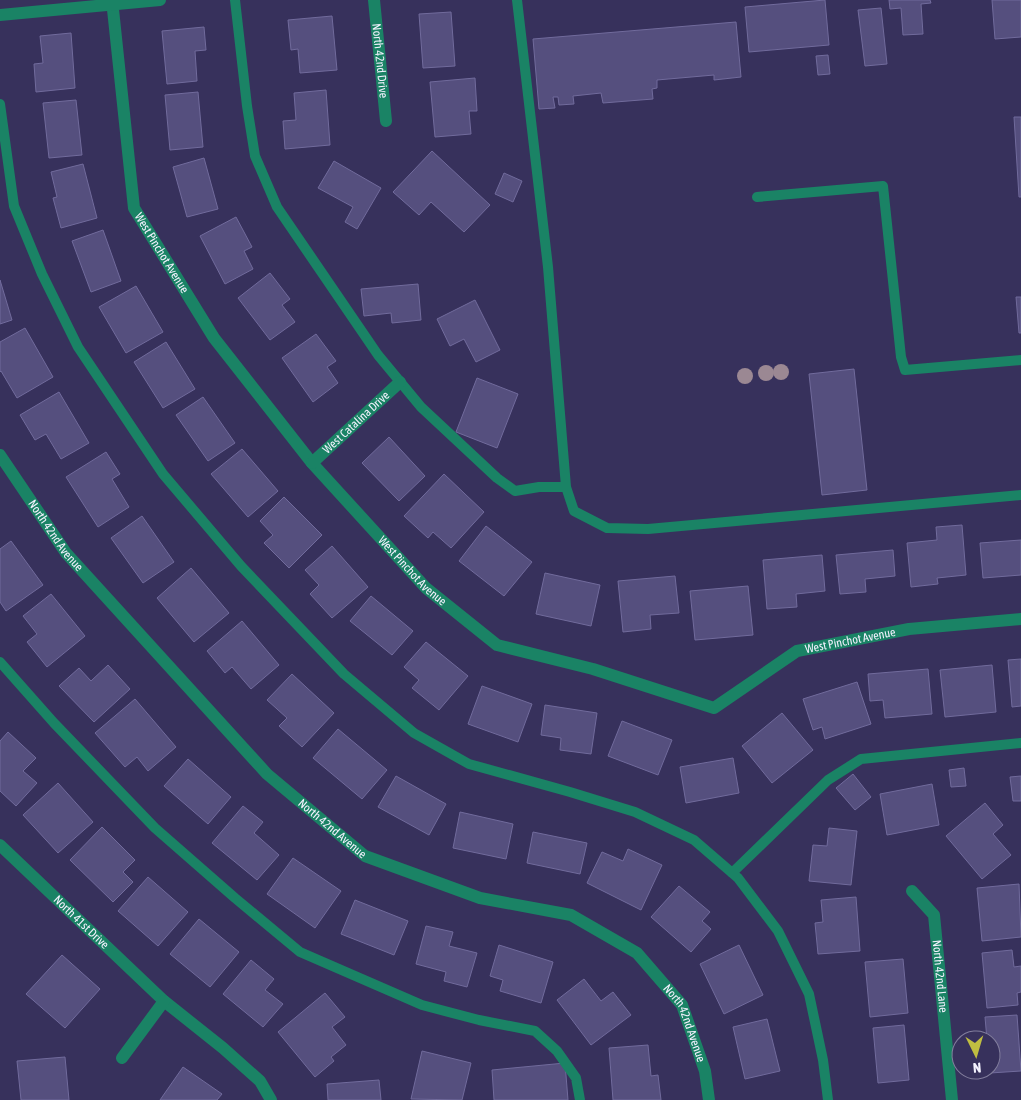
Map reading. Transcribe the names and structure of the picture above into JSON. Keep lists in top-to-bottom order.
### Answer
{
  "streets": {
    "street": [
      "North 42nd Drive",
      "West Pinchot Avenue",
      "West Catalina Drive",
      "North 42nd Avenue",
      "North 41st Drive",
      "North 42nd Lane"
    ]
  },
  "crossings": [
    ["West Pinchot Avenue", "West Catalina Drive"]
  ],
  "north": "bottom"
}
